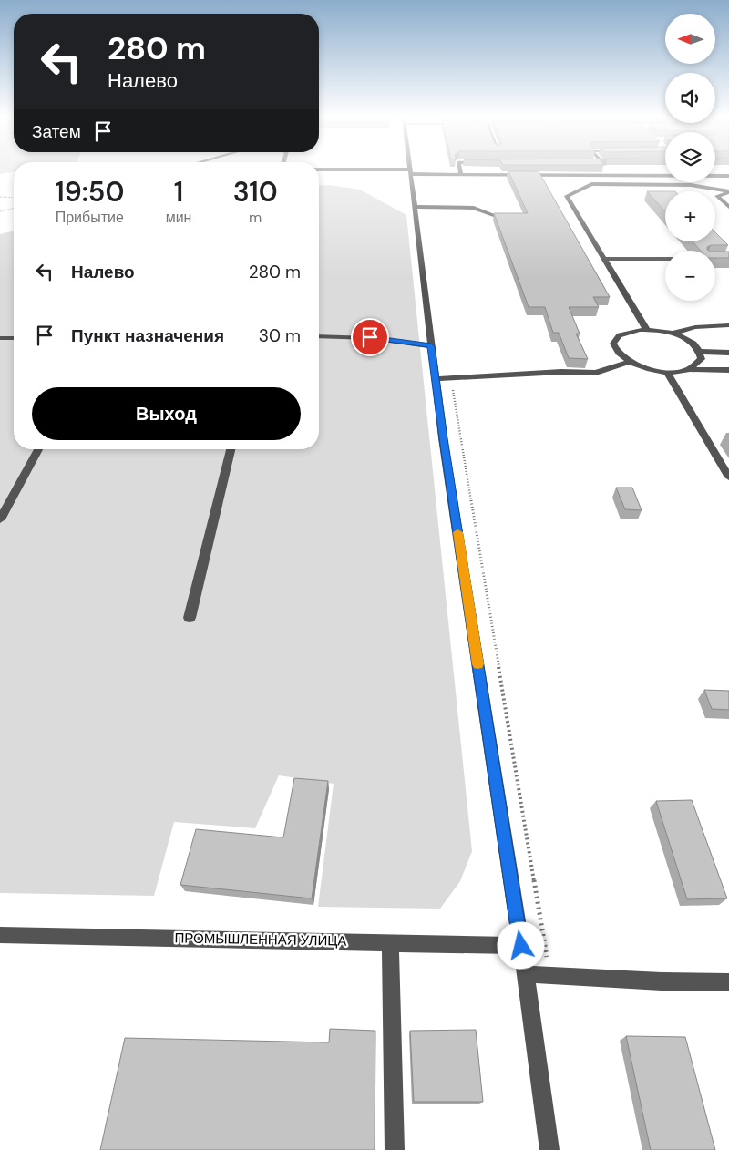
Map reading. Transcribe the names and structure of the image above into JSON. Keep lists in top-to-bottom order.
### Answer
{
  "streets": {
    "street": ["ПРОМЫШЛЕННАЯ УЛИЦА"]
  },
  "north": "left",
  "page": {
    "map_buttons": ["+", "−"],
    "turn": ["280 m", "Налево"],
    "then": "Затем",
    "eta": [
      "19:50",
      "Прибытие",
      "1",
      "мин",
      "310",
      "m"
    ],
    "list": [
      {
        "name": "Налево",
        "value": "280 m"
      },
      {
        "name": "Пункт назначения",
        "value": "30 m"
      }
    ],
    "buttons": "Выход"
  }
}
